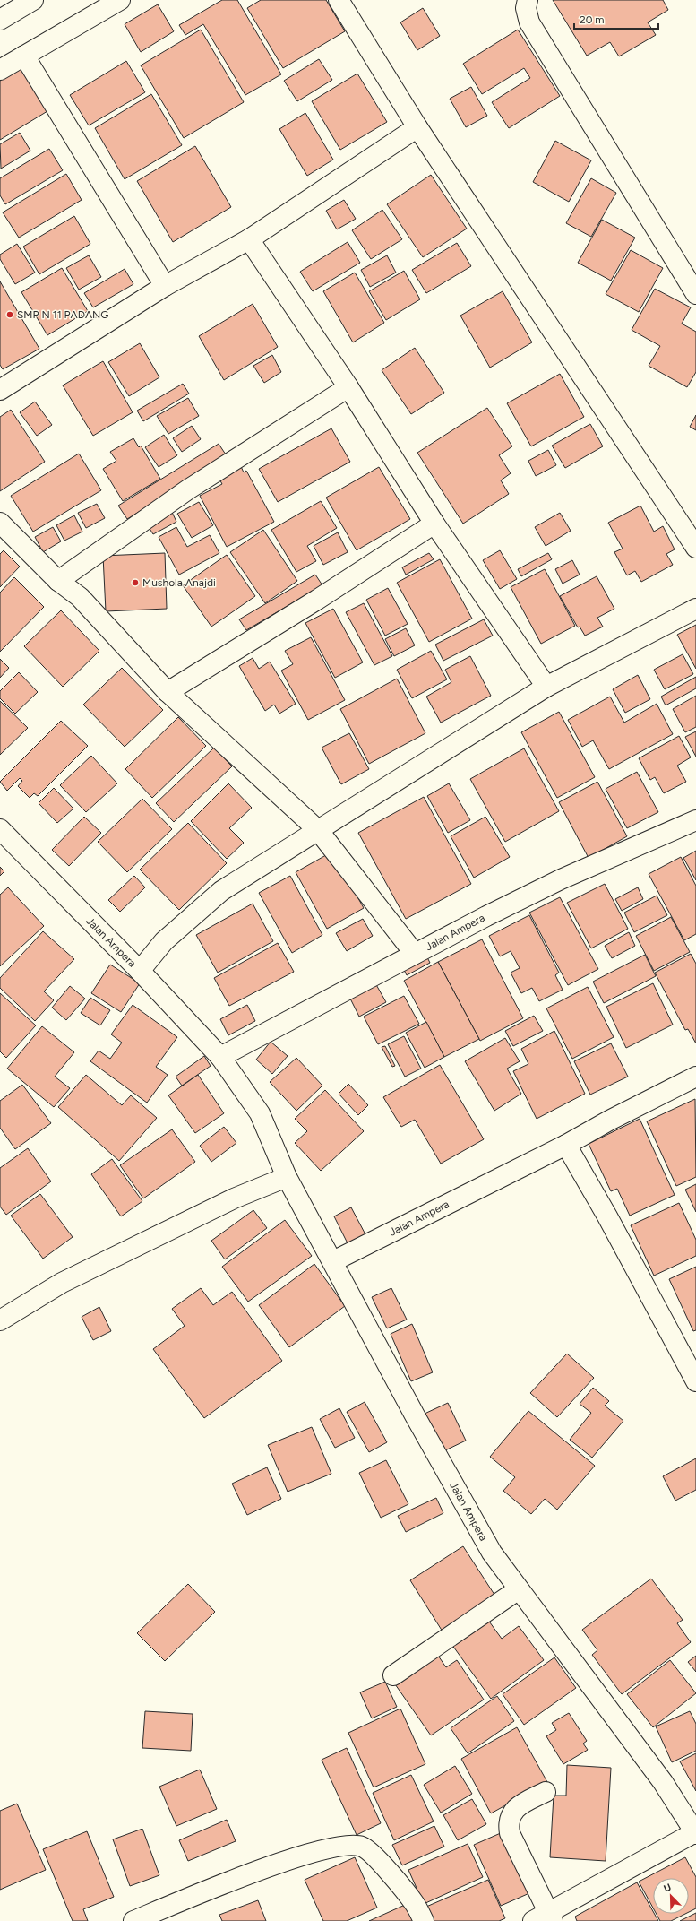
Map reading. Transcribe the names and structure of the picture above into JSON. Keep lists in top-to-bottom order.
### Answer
{
  "streets": {
    "main road": ["Jalan Ampera"]
  },
  "places": ["SMP N 11 PADANG", "Mushola Anajdi"],
  "scale_bar": "20 m",
  "north": "top left"
}
